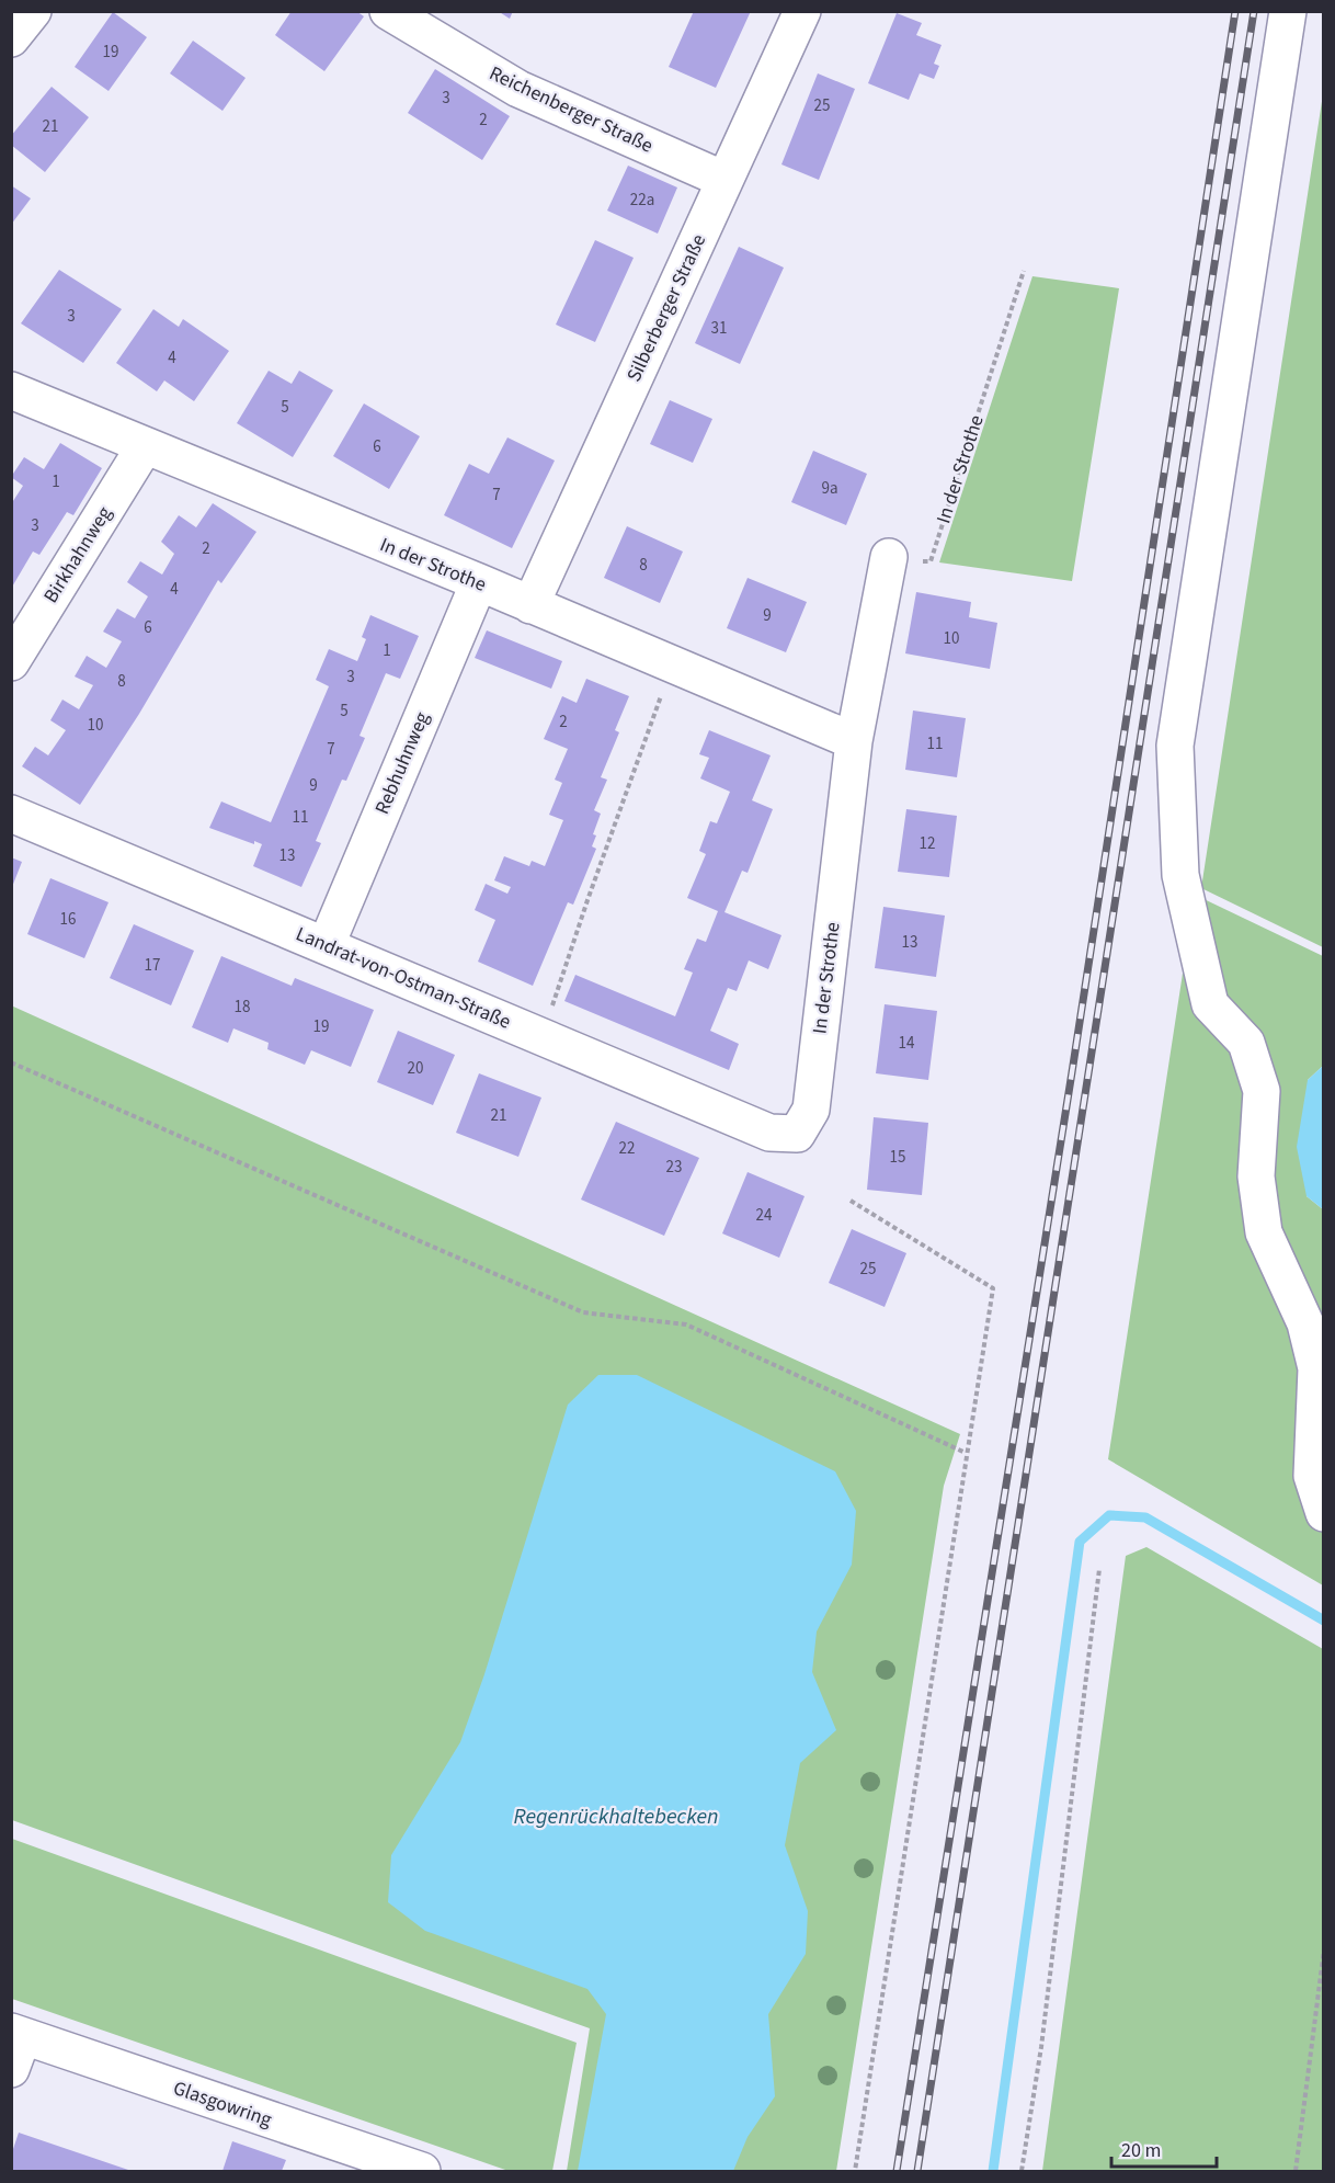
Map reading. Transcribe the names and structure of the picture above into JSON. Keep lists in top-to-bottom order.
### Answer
{
  "streets": {
    "street": [
      "Reichenberger Straße",
      "Silberberger Straße",
      "In der Strothe",
      "Birkhahnweg",
      "Rebhuhnweg",
      "Landrat-von-Ostman-Straße",
      "Glasgowring"
    ]
  },
  "crossings": [
    ["Reichenberger Straße", "Silberberger Straße"],
    ["Silberberger Straße", "In der Strothe"],
    ["In der Strothe", "Birkhahnweg"],
    ["In der Strothe", "Rebhuhnweg"],
    ["In der Strothe", "Landrat-von-Ostman-Straße"],
    ["Rebhuhnweg", "Landrat-von-Ostman-Straße"]
  ],
  "water": ["Regenrückhaltebecken"],
  "house_numbers": [
    "19",
    "3",
    "25",
    "2",
    "21",
    "22a",
    "3",
    "31",
    "4",
    "5",
    "6",
    "1",
    "9a",
    "7",
    "3",
    "2",
    "8",
    "4",
    "9",
    "6",
    "10",
    "1",
    "3",
    "8",
    "5",
    "2",
    "10",
    "11",
    "7",
    "9",
    "11",
    "12",
    "13",
    "16",
    "13",
    "17",
    "18",
    "19",
    "14",
    "20",
    "21",
    "22",
    "15",
    "23",
    "24",
    "25"
  ],
  "scale_bar": "20 m"
}
